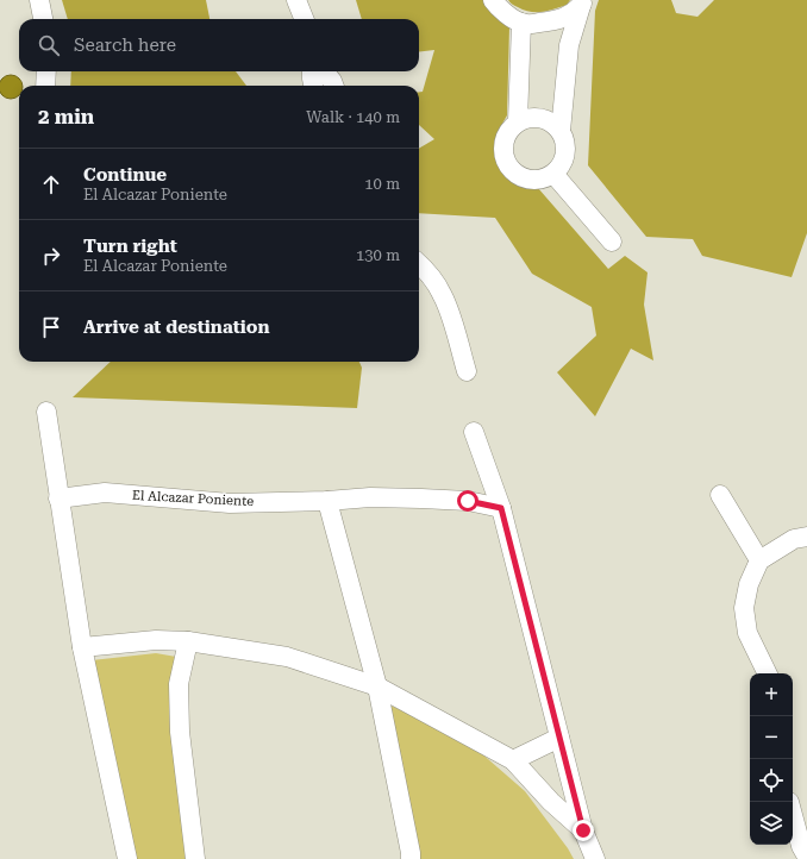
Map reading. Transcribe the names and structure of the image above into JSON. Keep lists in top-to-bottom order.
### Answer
{
  "streets": {
    "street": ["El Alcazar Poniente"]
  },
  "page": {
    "search": "Search here",
    "heading": ["2 min", "Walk · 140 m"],
    "list": [
      ["Continue", "El Alcazar Poniente", "10 m"],
      ["Turn right", "El Alcazar Poniente", "130 m"],
      "Arrive at destination"
    ],
    "map_buttons": ["+", "−"]
  }
}
